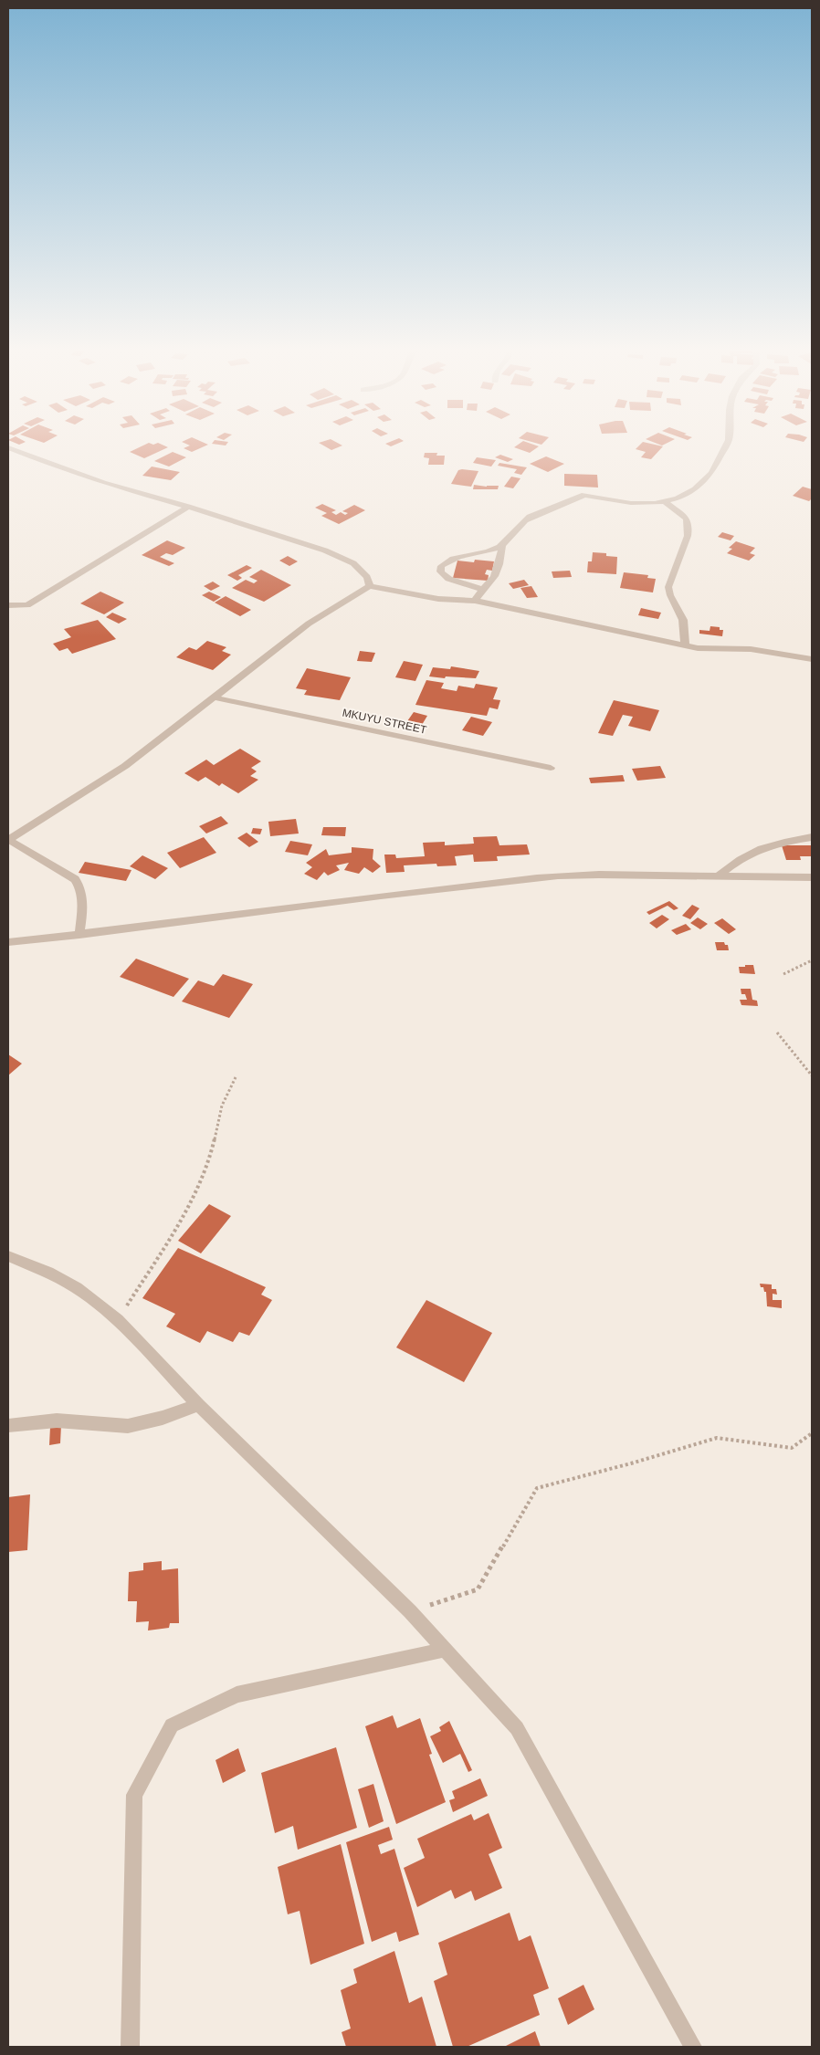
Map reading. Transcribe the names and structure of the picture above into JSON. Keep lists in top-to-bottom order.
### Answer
{
  "streets": {
    "street": ["MKUYU STREET"]
  }
}
